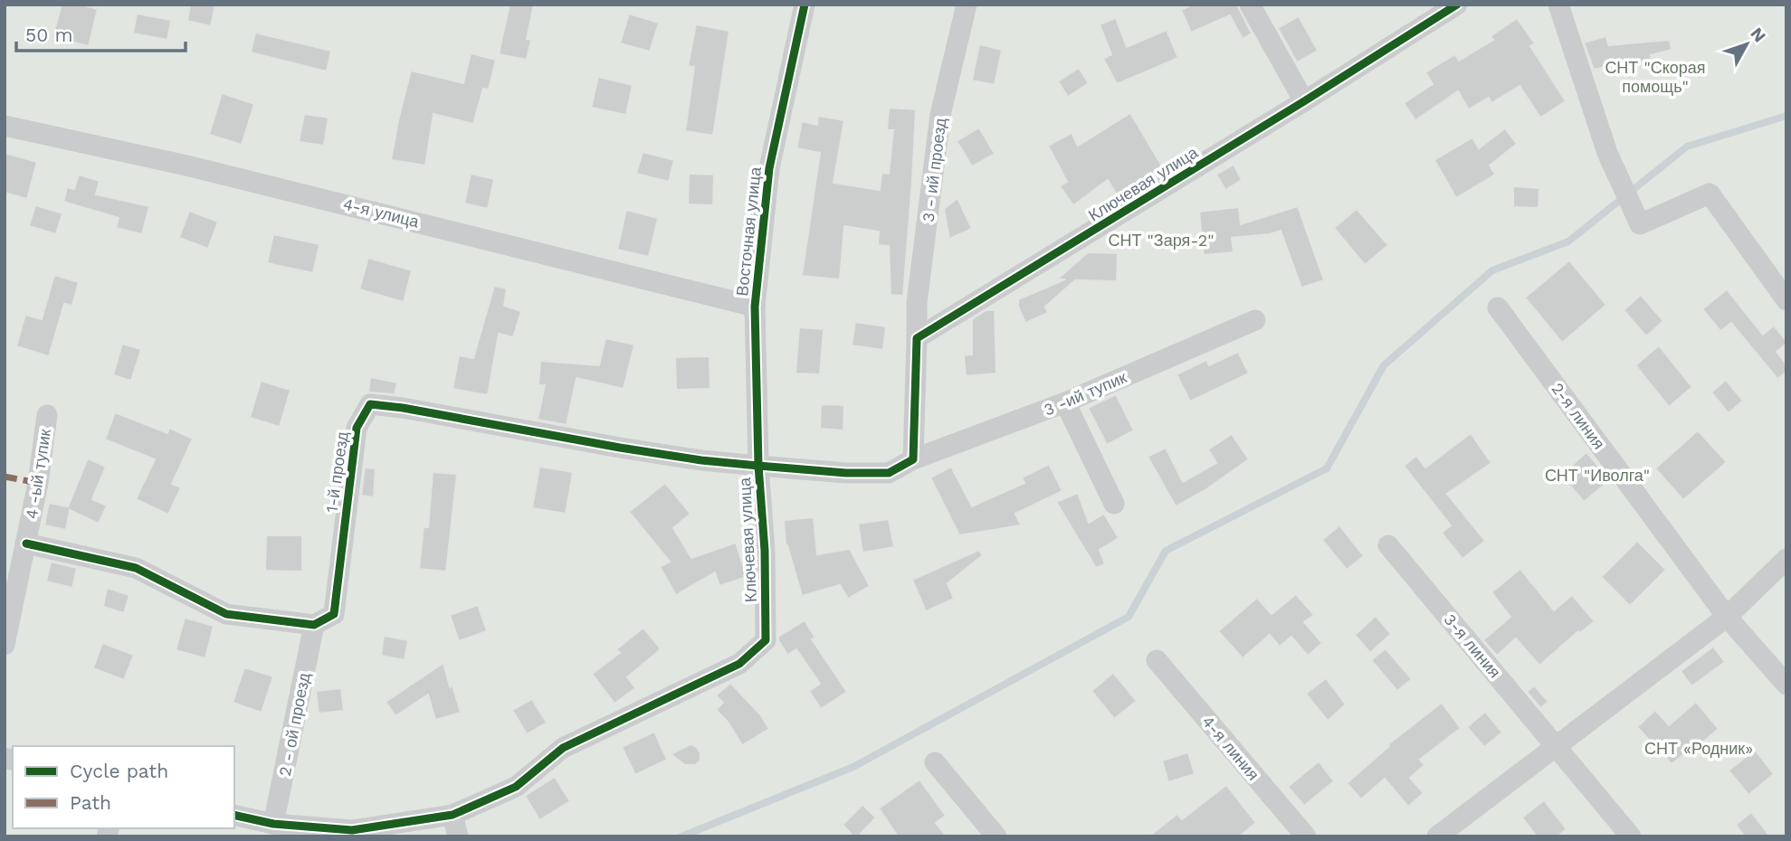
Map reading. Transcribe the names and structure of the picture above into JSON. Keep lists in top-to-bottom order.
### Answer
{
  "streets": {
    "street": [
      "3 - ий проезд",
      "Ключевая улица",
      "4-я улица",
      "Восточная улица",
      "3 -ий тупик",
      "2-я линия",
      "1-й проезд",
      "4 -ый тупик",
      "3-я линия",
      "2 - ой проезд",
      "4-я линия"
    ]
  },
  "crossings": [
    ["3 - ий проезд", "Ключевая улица"],
    ["Ключевая улица", "Восточная улица"],
    ["Ключевая улица", "3 -ий тупик"],
    ["Ключевая улица", "1-й проезд"],
    ["Ключевая улица", "2 - ой проезд"],
    ["4-я улица", "Восточная улица"],
    ["Восточная улица", "1-й проезд"],
    ["1-й проезд", "2 - ой проезд"]
  ],
  "parks": [
    "СНТ \"Скорая помощь\"",
    "СНТ \"Заря-2\"",
    "СНТ \"Иволга\"",
    "СНТ «Родник»"
  ],
  "legend": ["Cycle path", "Path"],
  "scale_bar": "50 m",
  "north": "top right"
}
